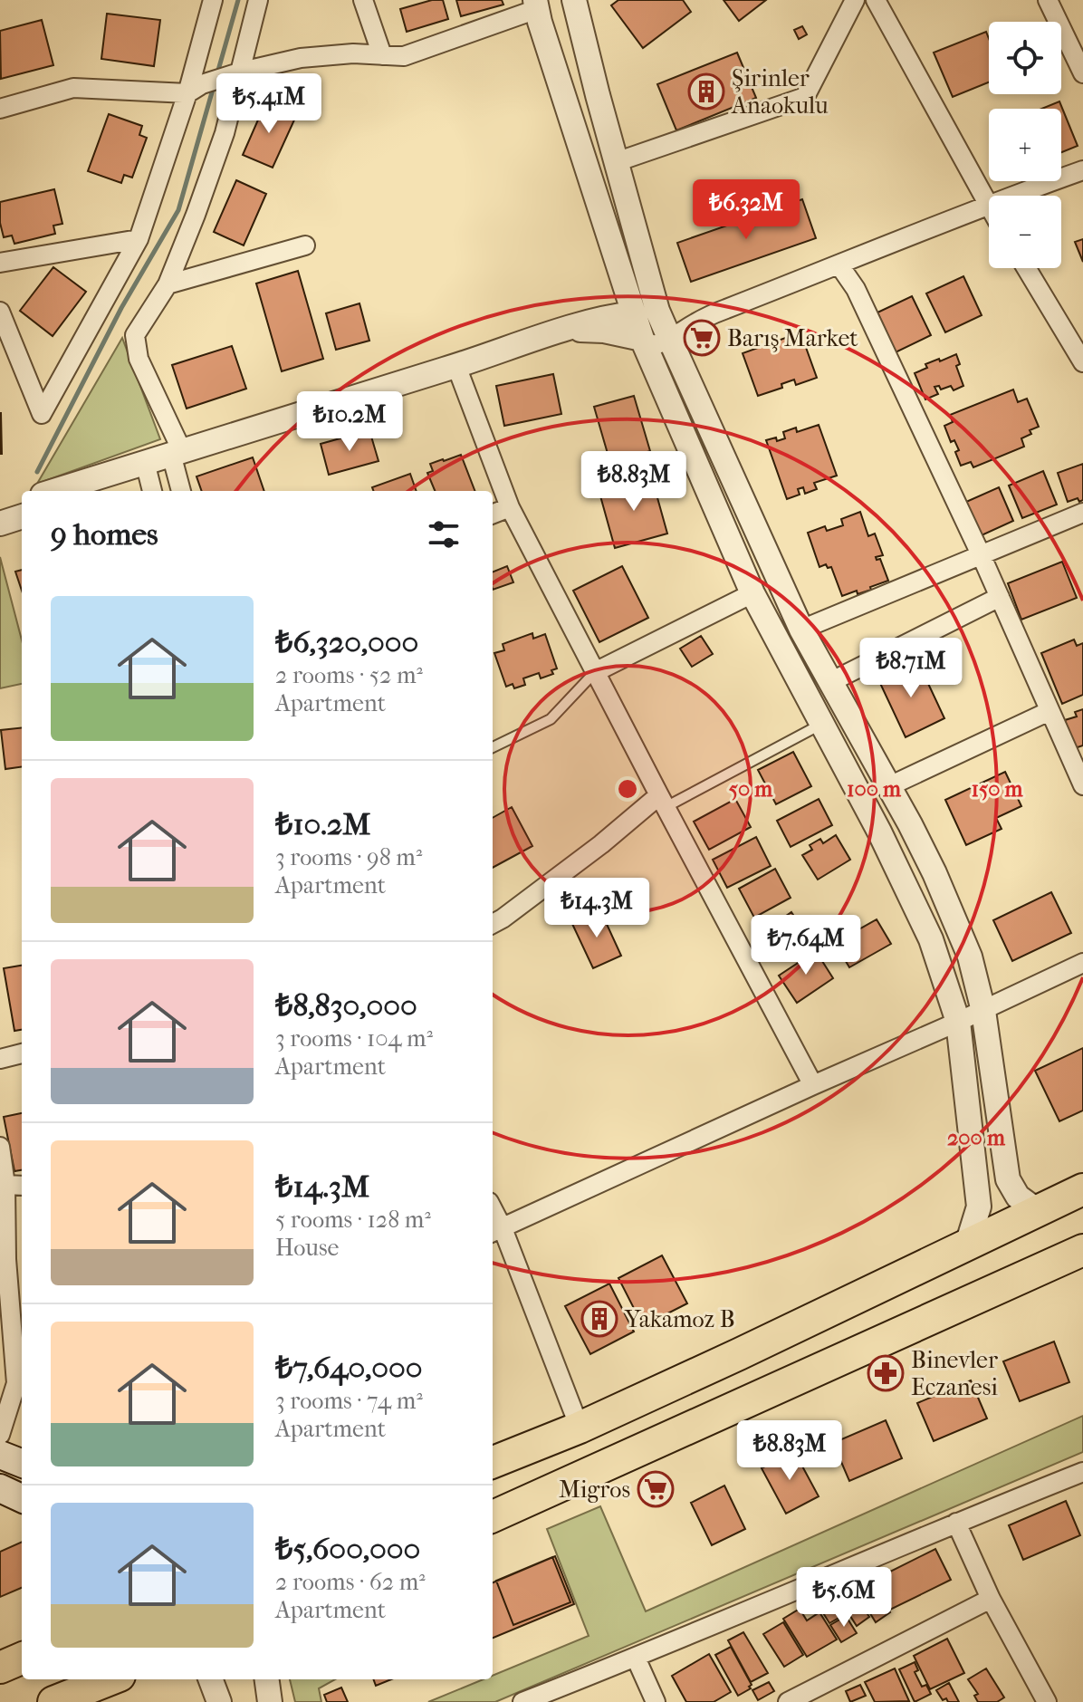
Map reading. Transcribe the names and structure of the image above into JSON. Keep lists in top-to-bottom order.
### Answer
{
  "places": {
    "building": ["Şirinler Anaokulu", "Yakamoz B"],
    "supermarket": ["Barış Market", "Migros"],
    "pharmacy": ["Binevler Eczanesi"]
  },
  "page": {
    "map_buttons": ["+", "−"],
    "price": [
      "₺5.41M",
      "₺6.32M",
      "₺10.2M",
      "₺8.83M",
      "₺8.71M",
      "₺14.3M",
      "₺7.64M",
      "₺8.83M",
      "₺5.6M"
    ],
    "heading": "9 homes",
    "list": [
      {
        "name": "₺6,320,000",
        "note": "2 rooms · 52 m² · Apartment"
      },
      {
        "name": "₺10.2M",
        "note": "3 rooms · 98 m² · Apartment"
      },
      {
        "name": "₺8,830,000",
        "note": "3 rooms · 104 m² · Apartment"
      },
      {
        "name": "₺14.3M",
        "note": "5 rooms · 128 m² · House"
      },
      {
        "name": "₺7,640,000",
        "note": "3 rooms · 74 m² · Apartment"
      },
      {
        "name": "₺5,600,000",
        "note": "2 rooms · 62 m² · Apartment"
      }
    ]
  },
  "rings": [
    "50 m",
    "100 m",
    "150 m",
    "200 m"
  ]
}
